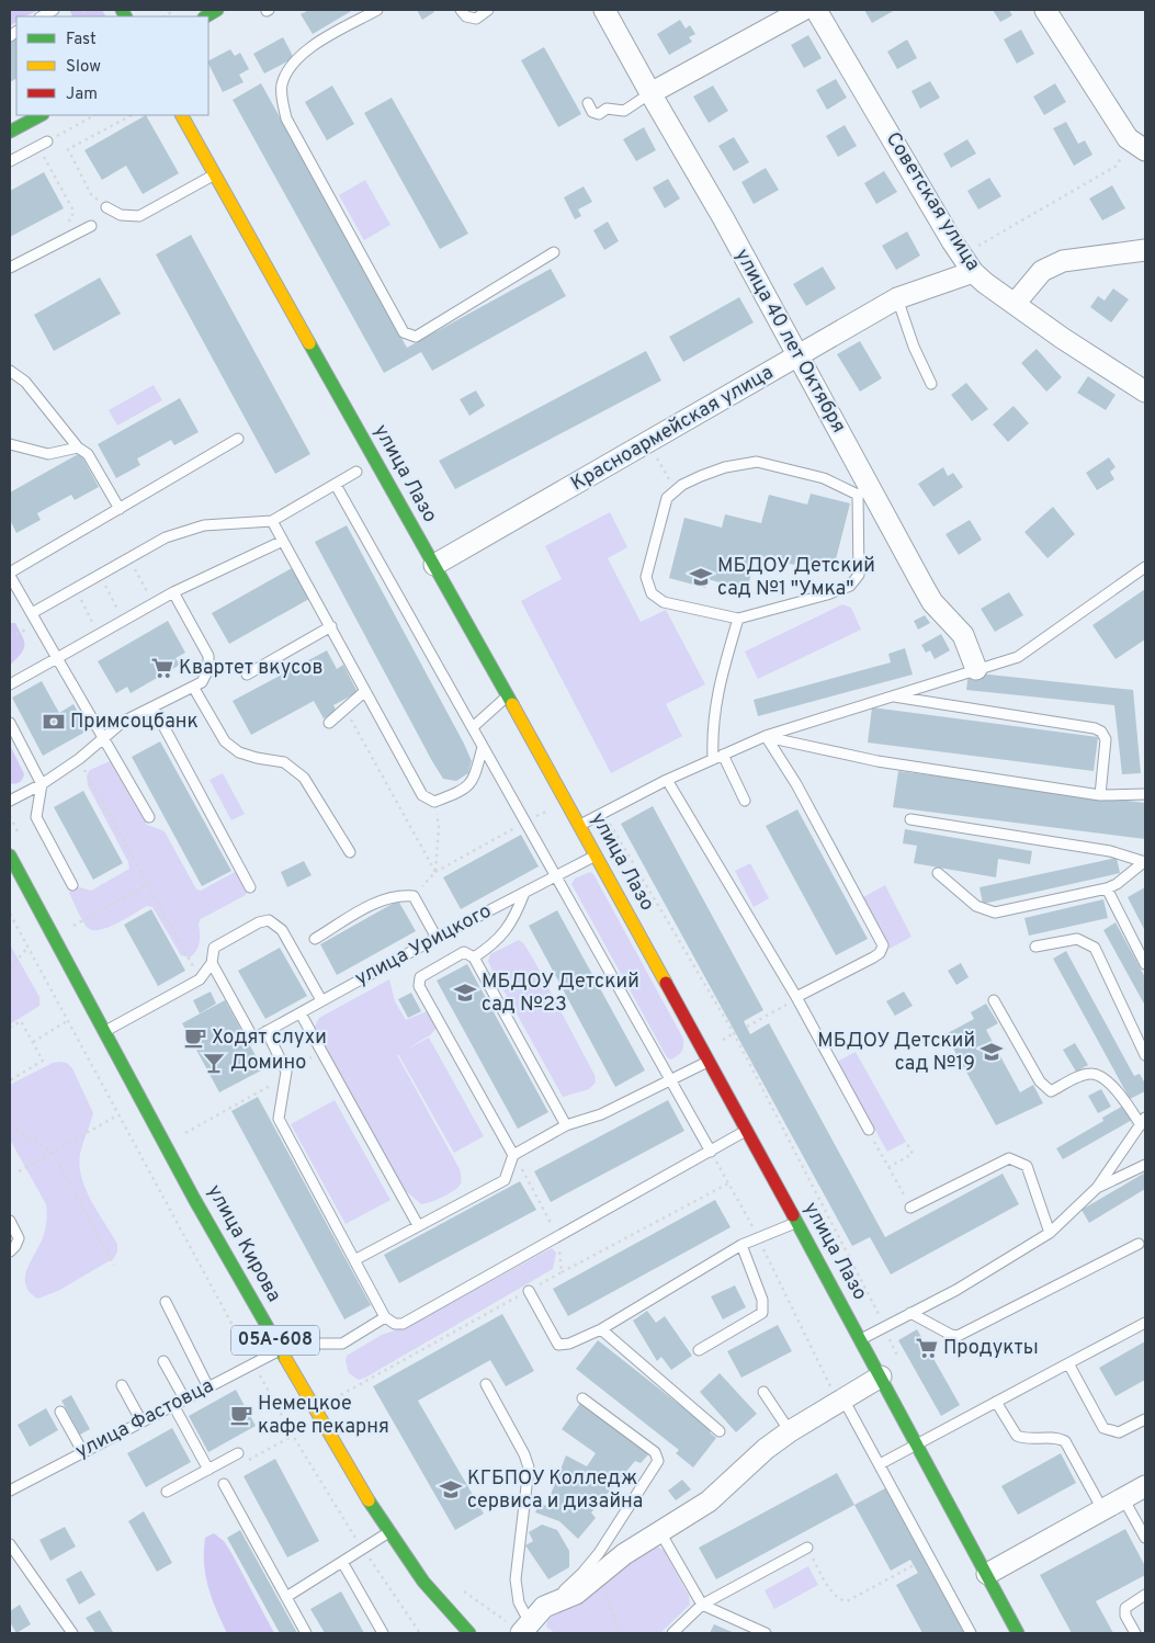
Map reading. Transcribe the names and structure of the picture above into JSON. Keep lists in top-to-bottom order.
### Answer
{
  "streets": {
    "main road": ["улица Лазо", "улица Кирова", "05А-608"],
    "street": ["Советская улица", "улица 40 лет Октября", "Красноармейская улица"],
    "lane": ["улица Урицкого", "улица Фастовца"]
  },
  "crossings": [
    ["Советская улица", "Красноармейская улица"],
    ["улица 40 лет Октября", "Красноармейская улица"],
    ["Красноармейская улица", "улица Лазо"],
    ["улица Лазо", "улица Урицкого"],
    ["улица Кирова", "улица Фастовца"]
  ],
  "places": {
    "school or university": [
      "МБДОУ Детский сад №1 \"Умка\"",
      "МБДОУ Детский сад №23",
      "МБДОУ Детский сад №19",
      "КГБПОУ Колледж сервиса и дизайна"
    ],
    "supermarket": ["Квартет вкусов", "Продукты"],
    "bank": ["Примсоцбанк"],
    "cafe": ["Ходят слухи", "Немецкое кафе пекарня"],
    "bar": ["Домино"]
  },
  "legend": ["Fast", "Slow", "Jam"]
}
